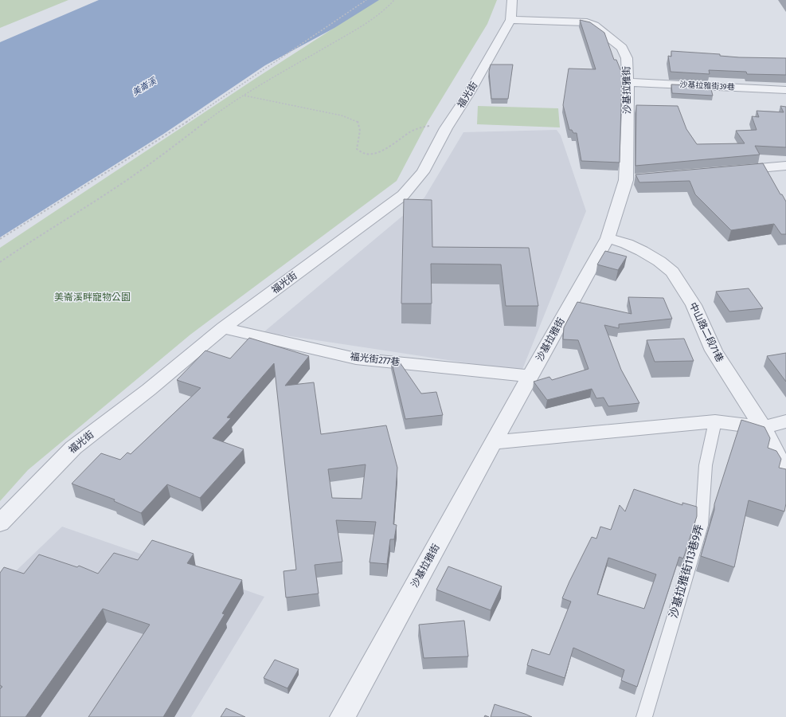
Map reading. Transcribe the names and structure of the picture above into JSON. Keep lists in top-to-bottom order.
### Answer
{
  "streets": {
    "street": [
      "沙基拉雅街39巷",
      "沙基拉雅街",
      "福光街",
      "中山路二段71巷",
      "福光街277巷"
    ],
    "lane": ["沙基拉雅街113巷9弄"]
  },
  "crossings": [
    ["沙基拉雅街39巷", "沙基拉雅街"],
    ["沙基拉雅街", "福光街"],
    ["沙基拉雅街", "中山路二段71巷"],
    ["沙基拉雅街", "福光街277巷"],
    ["福光街", "福光街277巷"]
  ],
  "water": ["美崙溪"],
  "parks": ["美崙溪畔寵物公園"]
}
